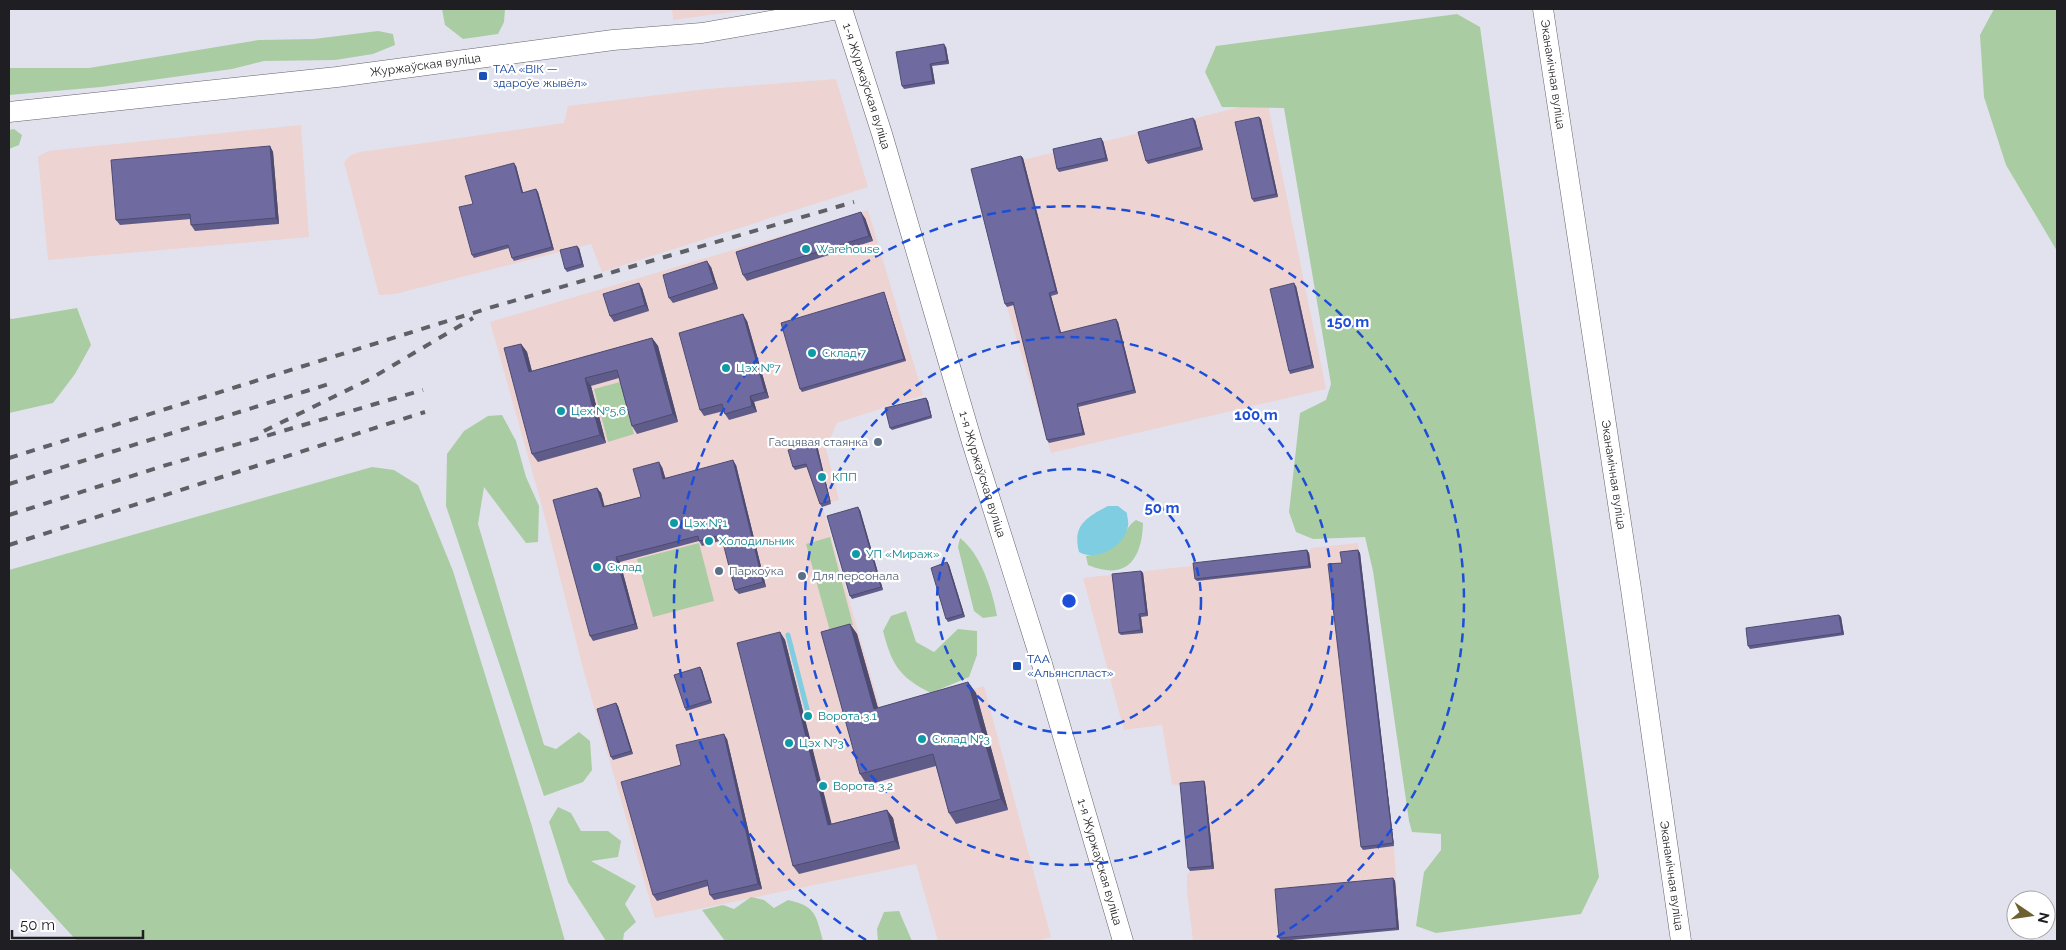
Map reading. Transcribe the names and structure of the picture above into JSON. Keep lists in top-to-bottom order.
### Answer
{
  "streets": {
    "street": ["Журжаўская вуліца", "Эканамічная вуліца", "1-я Журжаўская вуліца"]
  },
  "crossings": [
    ["Журжаўская вуліца", "1-я Журжаўская вуліца"]
  ],
  "places": {
    "transit": ["ТАА «ВІК — здароўе жывёл»", "ТАА «Альянспласт»"],
    "other": [
      "Warehouse",
      "Склад 7",
      "Цэх №7",
      "Цех №5,6",
      "Гасцявая стаянка",
      "КПП",
      "Цэх №1",
      "Холодильник",
      "УП «Мираж»",
      "Склад",
      "Паркоўка",
      "Для персонала",
      "Ворота 3.1",
      "Склад №3",
      "Цэх №3",
      "Ворота 3.2"
    ]
  },
  "scale_bar": "50 m",
  "north": "right",
  "rings": ["150 m", "100 m", "50 m"]
}
